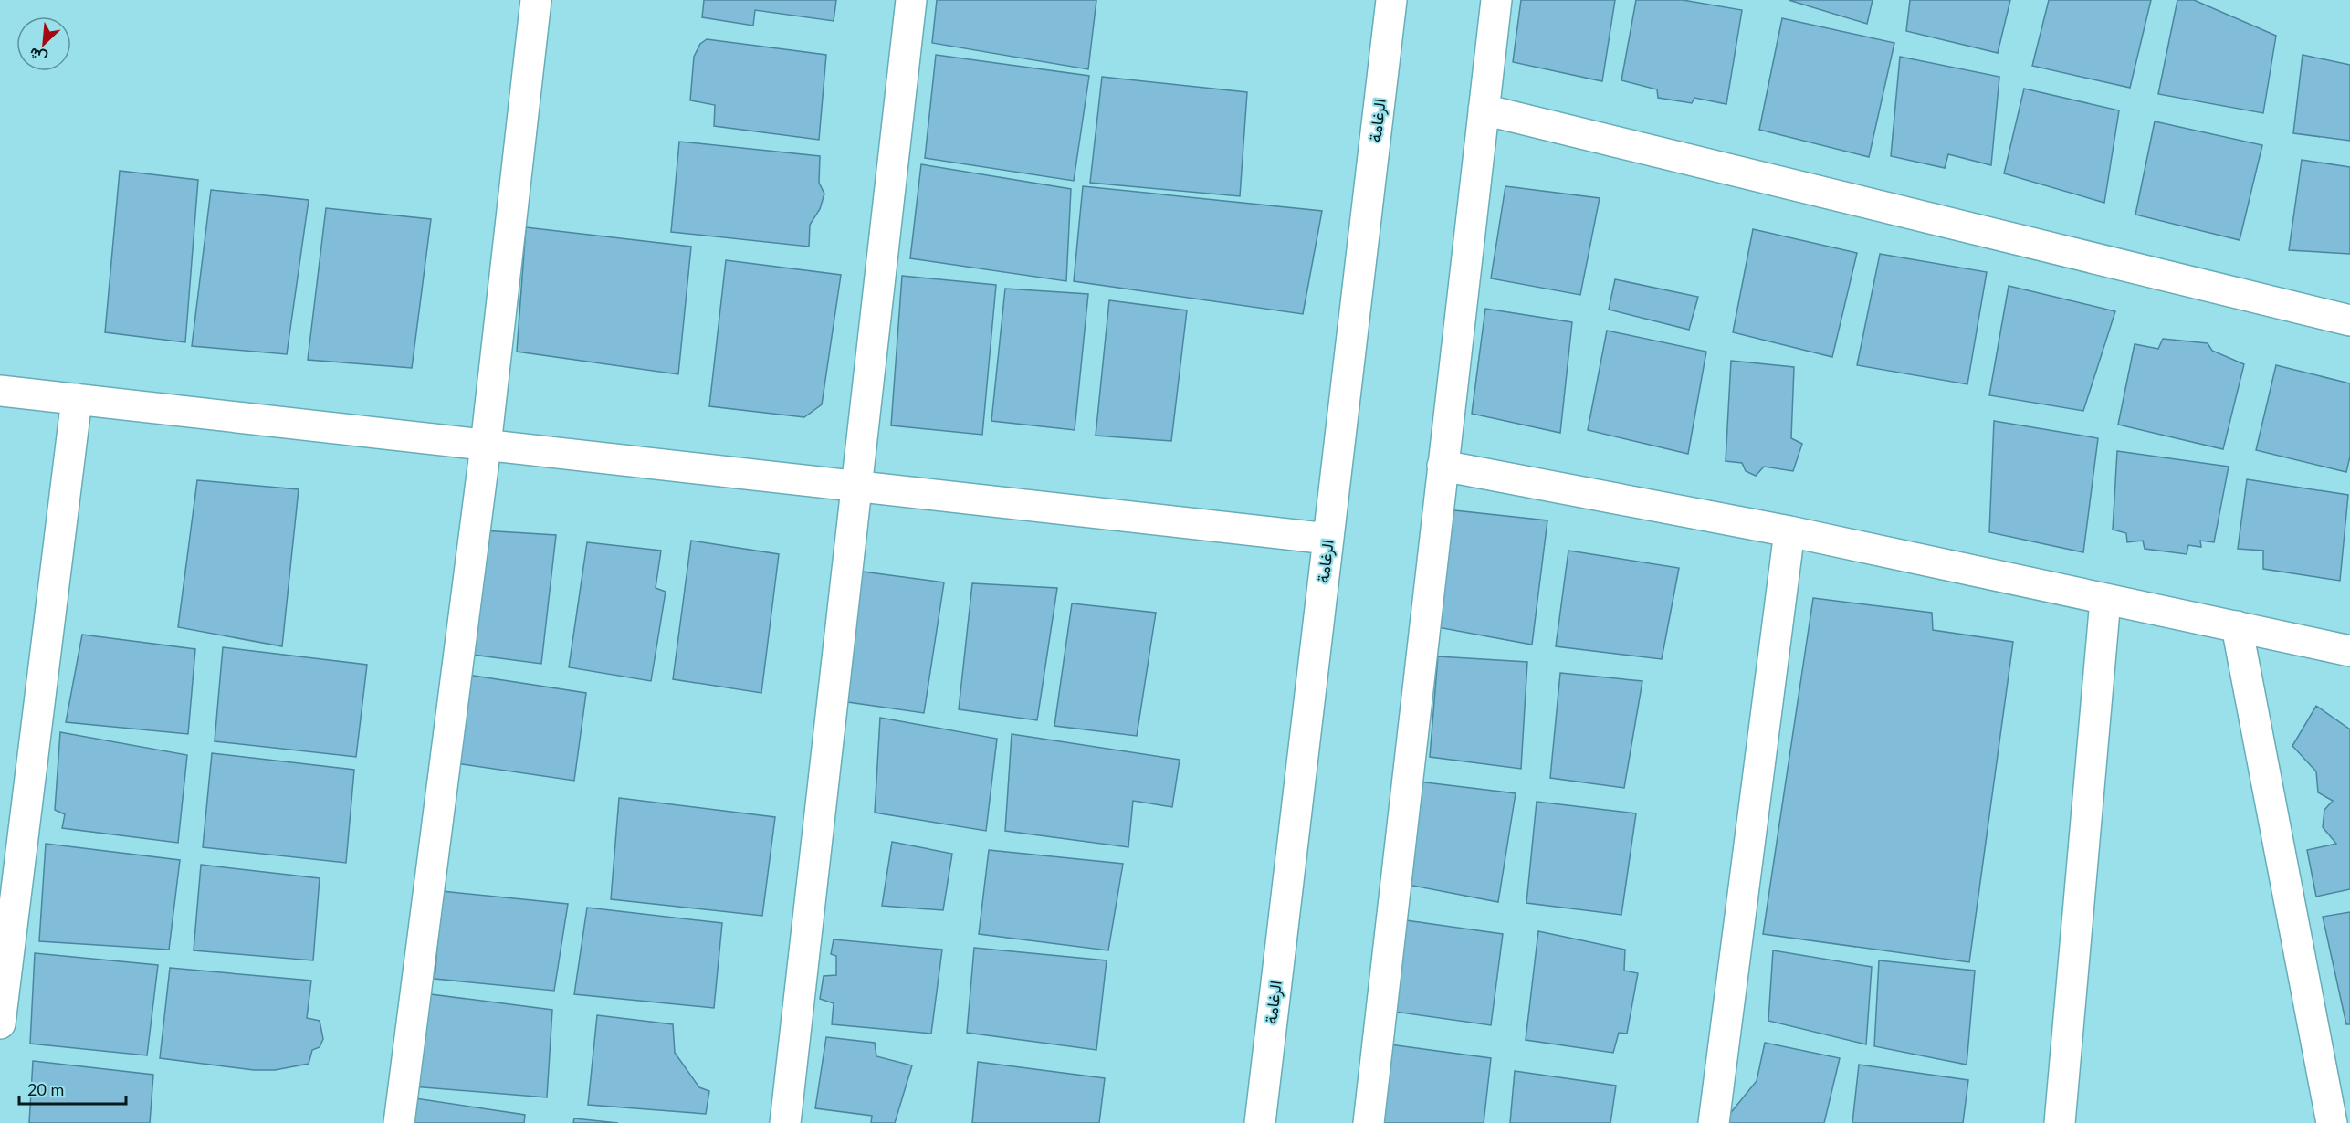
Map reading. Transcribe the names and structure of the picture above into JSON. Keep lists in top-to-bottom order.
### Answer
{
  "streets": {
    "street": ["الرغامة"]
  },
  "scale_bar": "20 m",
  "north": "bottom left"
}
